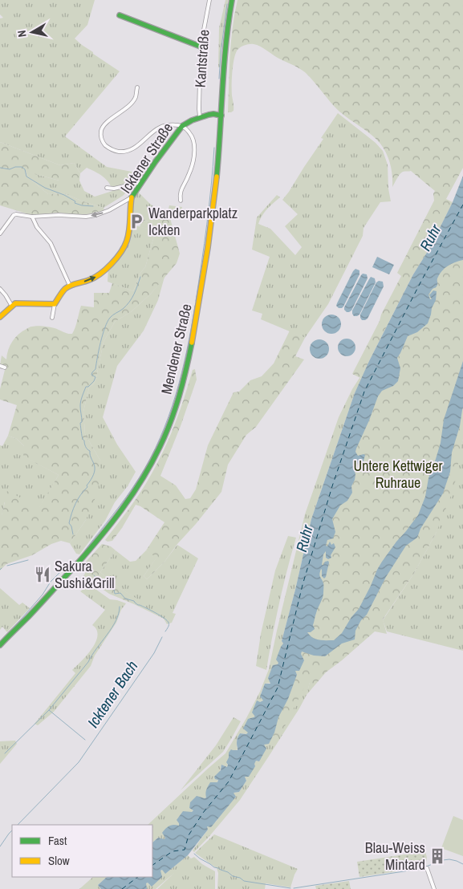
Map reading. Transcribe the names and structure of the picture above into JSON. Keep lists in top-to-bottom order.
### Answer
{
  "streets": {
    "main road": ["Icktener Straße", "Mendener Straße"],
    "street": ["Kantstraße"]
  },
  "crossings": [
    ["Kantstraße", "Icktener Straße"],
    ["Icktener Straße", "Mendener Straße"]
  ],
  "one_way": ["Icktener Straße"],
  "water": ["Ruhr", "Icktener Bach"],
  "parks": ["Untere Kettwiger Ruhraue"],
  "places": {
    "parking": ["Wanderparkplatz Ickten"],
    "restaurant": ["Sakura Sushi&Grill"],
    "building": ["Blau-Weiss Mintard"]
  },
  "legend": ["Fast", "Slow"],
  "north": "left"
}
